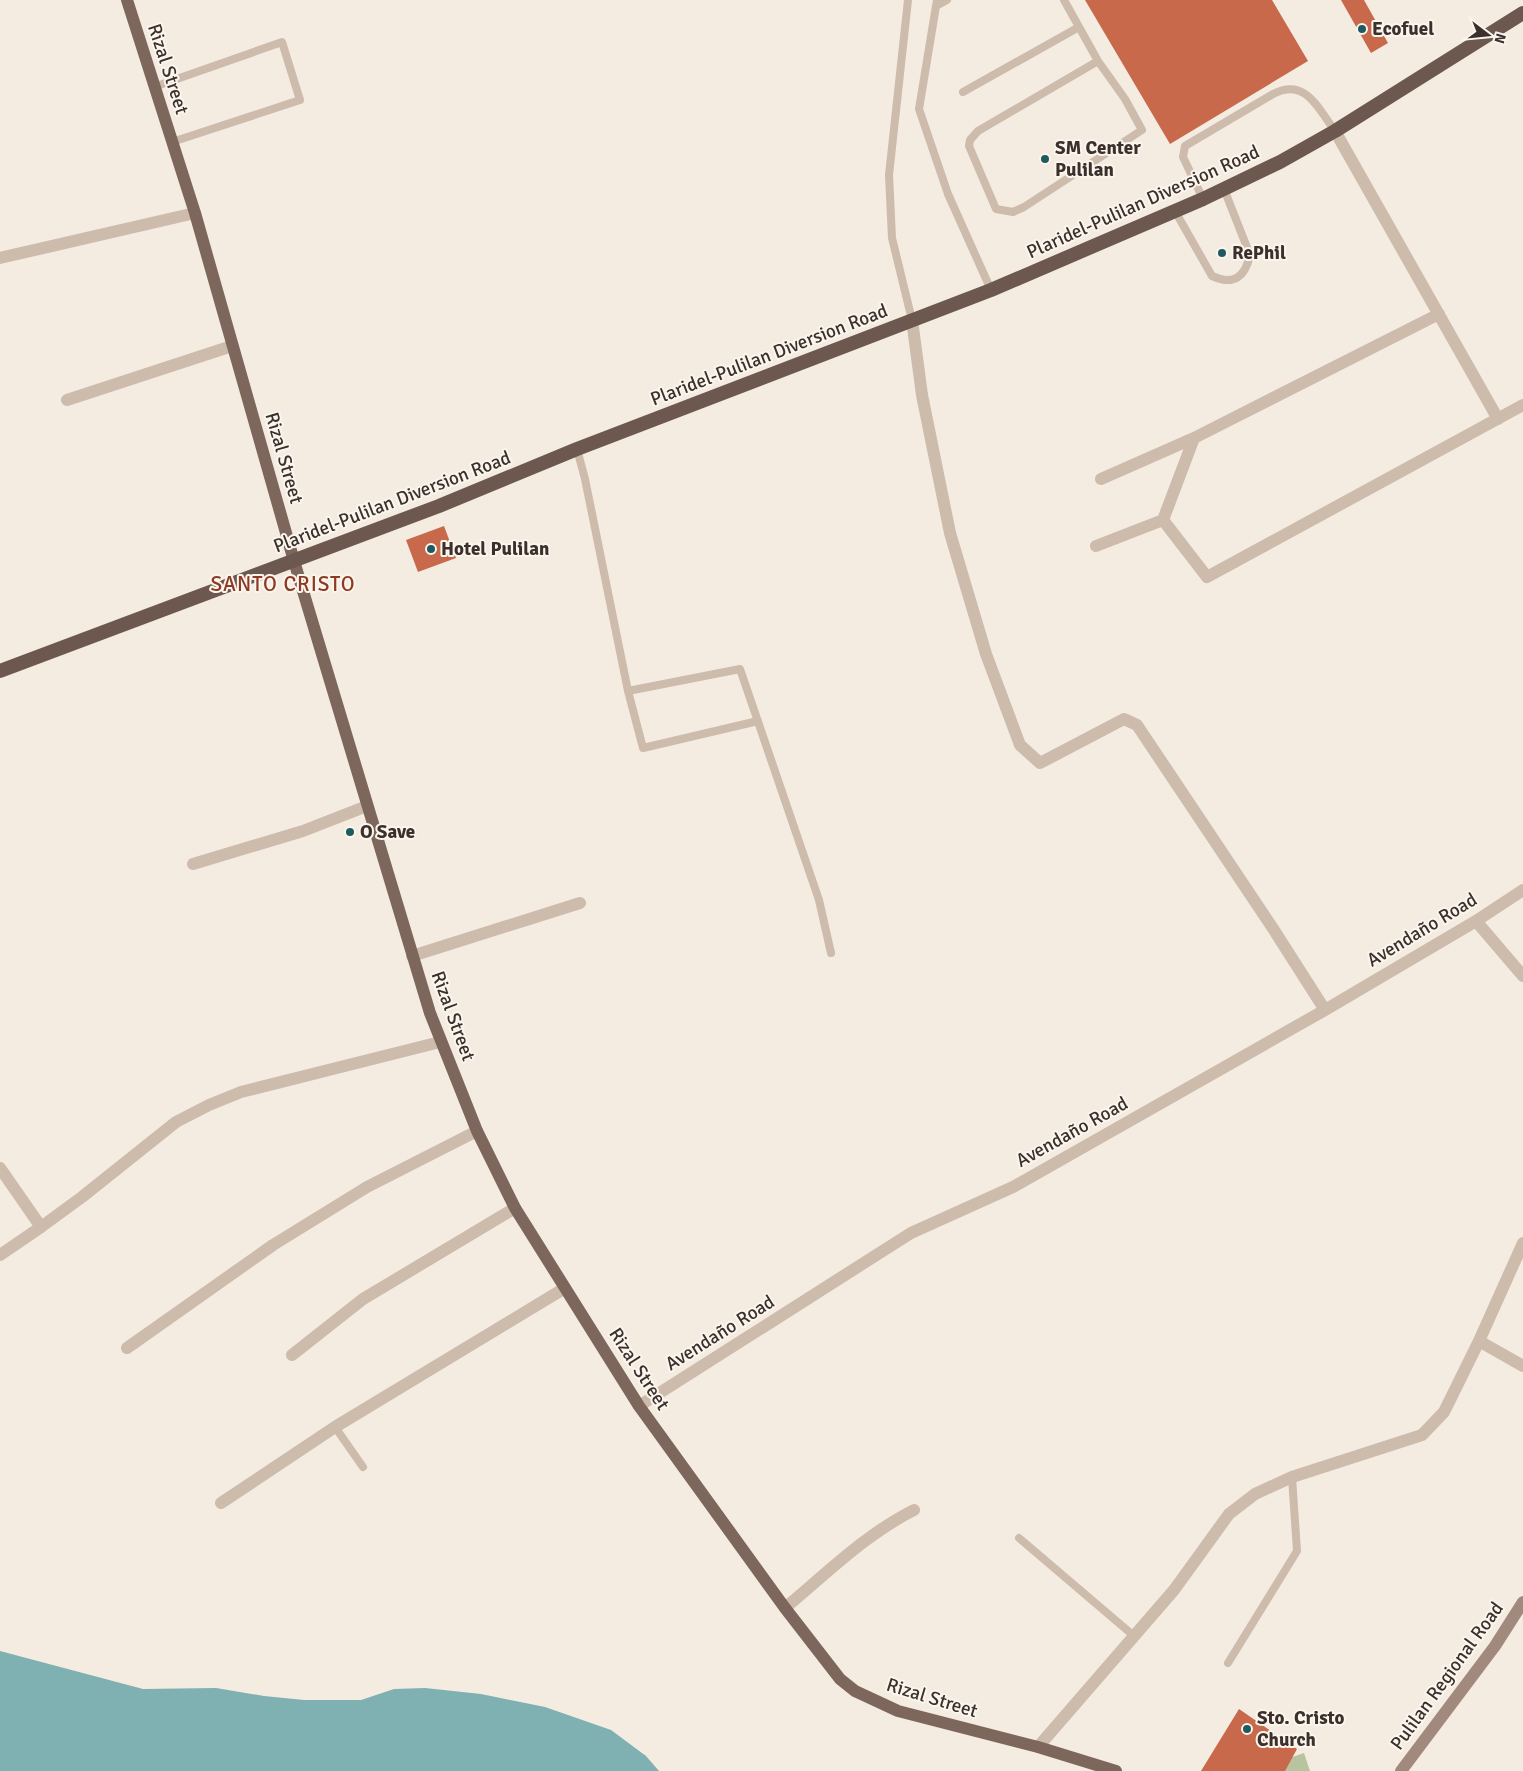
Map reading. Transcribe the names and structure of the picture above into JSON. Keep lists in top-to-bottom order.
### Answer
{
  "streets": {
    "highway": ["Plaridel-Pulilan Diversion Road"],
    "main road": ["Rizal Street", "Pulilan Regional Road"],
    "street": ["Avendaño Road"]
  },
  "crossings": [
    ["Rizal Street", "Plaridel-Pulilan Diversion Road"],
    ["Rizal Street", "Avendaño Road"]
  ],
  "districts": ["SANTO CRISTO"],
  "places": [
    "Ecofuel",
    "SM Center Pulilan",
    "RePhil",
    "Hotel Pulilan",
    "O Save",
    "Sto. Cristo Church"
  ],
  "north": "right"
}
